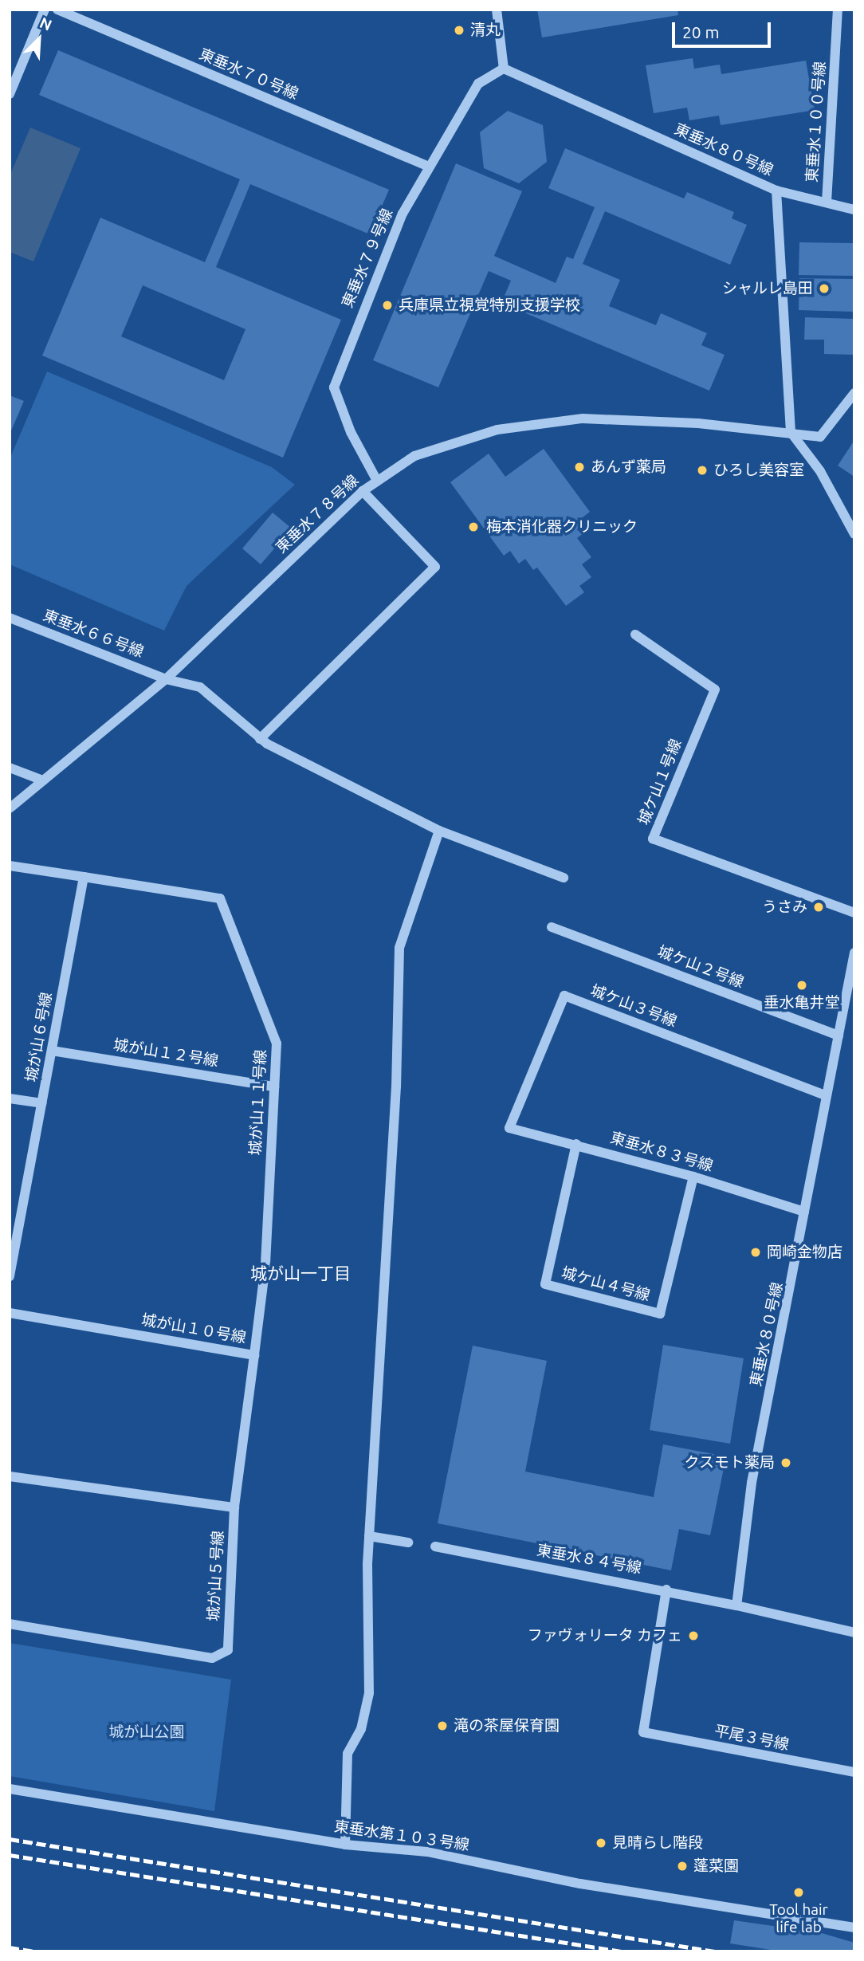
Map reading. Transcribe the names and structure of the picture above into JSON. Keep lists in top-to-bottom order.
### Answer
{
  "streets": {
    "street": [
      "東垂水７０号線",
      "東垂水１００号線",
      "東垂水８０号線",
      "東垂水７９号線",
      "東垂水７８号線",
      "東垂水６６号線",
      "城ケ山１号線",
      "城ケ山２号線",
      "城ケ山３号線",
      "城が山６号線",
      "城が山１２号線",
      "城が山１１号線",
      "東垂水８３号線",
      "城ケ山４号線",
      "城が山１０号線",
      "東垂水８４号線",
      "城が山５号線",
      "平尾３号線",
      "東垂水第１０３号線"
    ]
  },
  "crossings": [
    ["東垂水７０号線", "東垂水７９号線"],
    ["東垂水８０号線", "東垂水７９号線"],
    ["東垂水８０号線", "東垂水７８号線"],
    ["東垂水８０号線", "城ケ山２号線"],
    ["東垂水８０号線", "城ケ山３号線"],
    ["東垂水８０号線", "東垂水８３号線"],
    ["東垂水８０号線", "東垂水８４号線"],
    ["東垂水７９号線", "東垂水７８号線"],
    ["東垂水７８号線", "東垂水６６号線"],
    ["城ケ山３号線", "東垂水８３号線"],
    ["城が山６号線", "城が山１２号線"],
    ["城が山６号線", "城が山１１号線"],
    ["城が山１２号線", "城が山１１号線"],
    ["城が山１１号線", "城が山１０号線"],
    ["東垂水８３号線", "城ケ山４号線"],
    ["城が山１０号線", "城が山５号線"],
    ["東垂水８４号線", "平尾３号線"]
  ],
  "districts": ["城が山一丁目"],
  "parks": ["城が山公園"],
  "places": [
    "清丸",
    "シャルレ島田",
    "兵庫県立視覚特別支援学校",
    "あんず薬局",
    "ひろし美容室",
    "梅本消化器クリニック",
    "うさみ",
    "垂水亀井堂",
    "岡崎金物店",
    "クスモト薬局",
    "ファヴォリータ カフェ",
    "滝の茶屋保育園",
    "見晴らし階段",
    "蓬菜園",
    "Tool hair life lab"
  ],
  "scale_bar": "20 m",
  "north": "top right"
}
